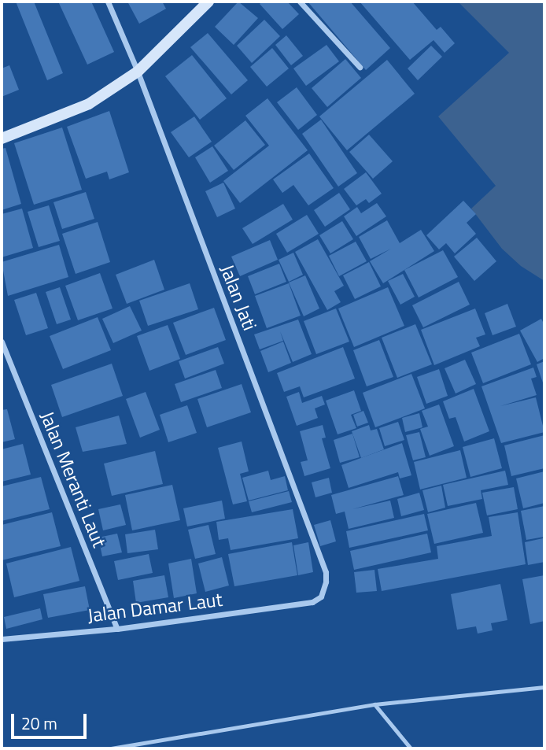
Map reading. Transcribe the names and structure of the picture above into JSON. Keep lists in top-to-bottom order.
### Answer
{
  "streets": {
    "street": ["Jalan Jati", "Jalan Meranti Laut", "Jalan Damar Laut"]
  },
  "crossings": [
    ["Jalan Jati", "Jalan Damar Laut"],
    ["Jalan Meranti Laut", "Jalan Damar Laut"]
  ],
  "scale_bar": "20 m"
}
